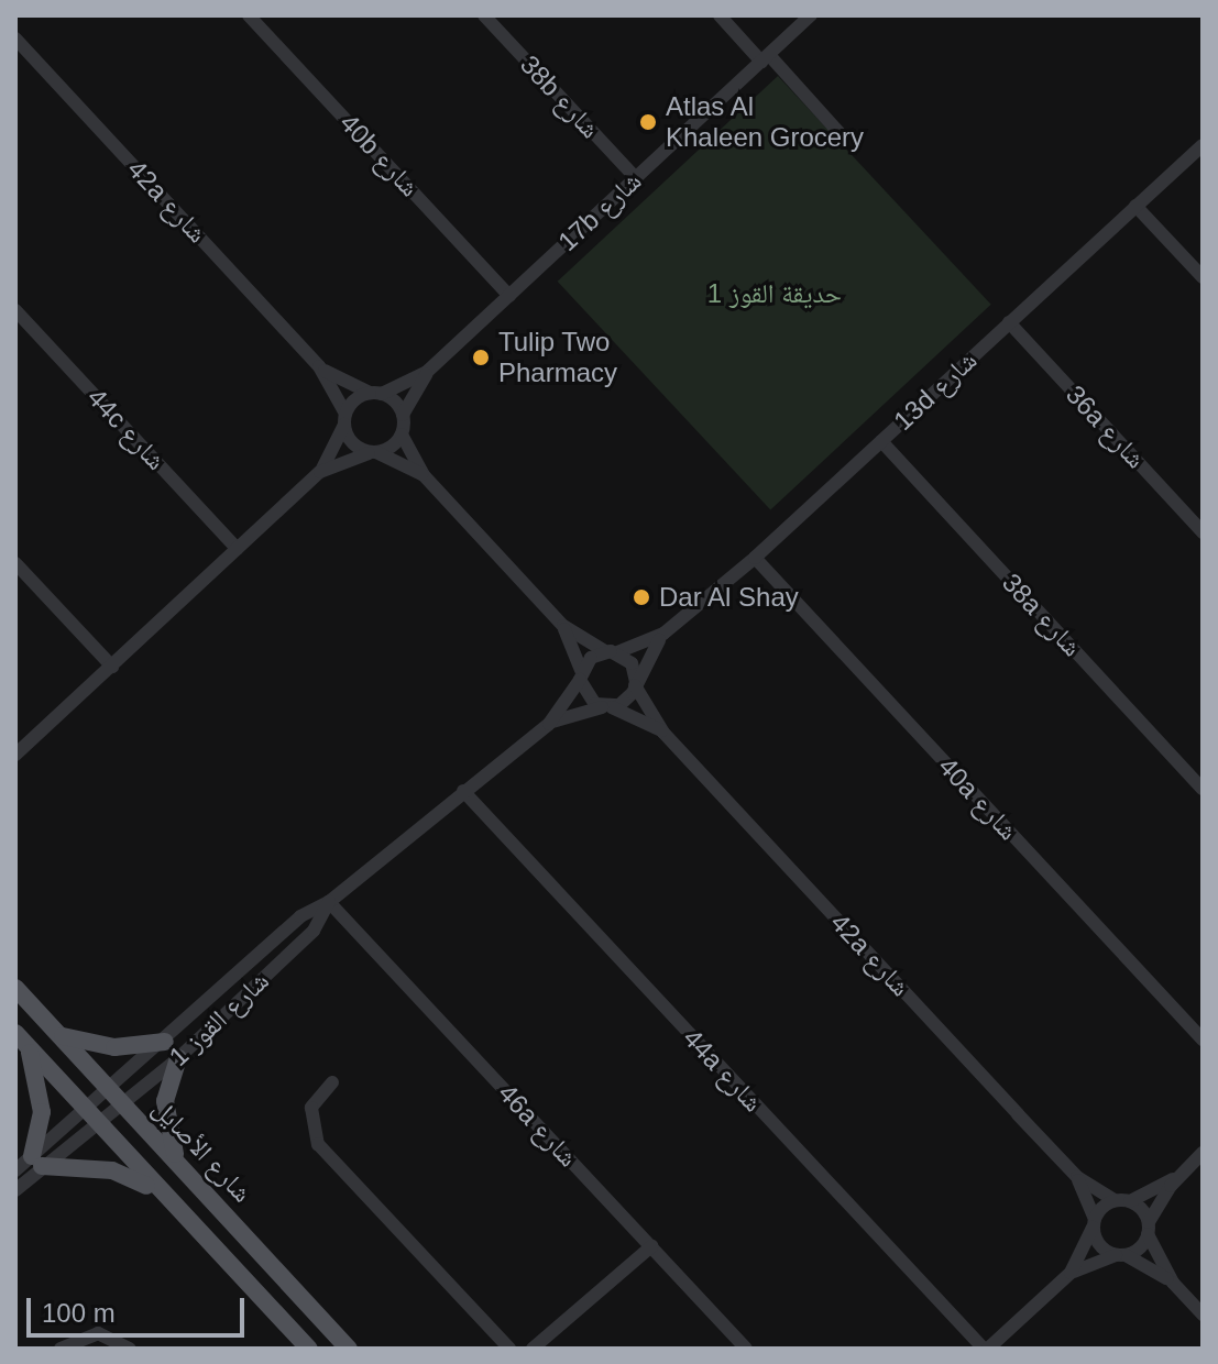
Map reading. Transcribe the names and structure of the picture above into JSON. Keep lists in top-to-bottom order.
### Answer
{
  "streets": {
    "main road": ["شارع الأصايل"],
    "street": [
      "38b شارع",
      "40b شارع",
      "42a شارع",
      "17b شارع",
      "13d شارع",
      "36a شارع",
      "44c شارع",
      "38a شارع",
      "40a شارع",
      "شارع القوز 1",
      "44a شارع",
      "46a شارع"
    ]
  },
  "crossings": [
    ["38b شارع", "17b شارع"],
    ["40b شارع", "17b شارع"],
    ["42a شارع", "17b شارع"],
    ["42a شارع", "13d شارع"],
    ["42a شارع", "شارع القوز 1"],
    ["13d شارع", "36a شارع"],
    ["13d شارع", "38a شارع"],
    ["13d شارع", "40a شارع"],
    ["13d شارع", "شارع القوز 1"],
    ["شارع القوز 1", "44a شارع"],
    ["شارع القوز 1", "46a شارع"],
    ["شارع القوز 1", "شارع الأصايل"]
  ],
  "parks": ["حديقة القوز 1"],
  "places": ["Atlas Al Khaleen Grocery", "Tulip Two Pharmacy", "Dar Al Shay"],
  "scale_bar": "100 m"
}
